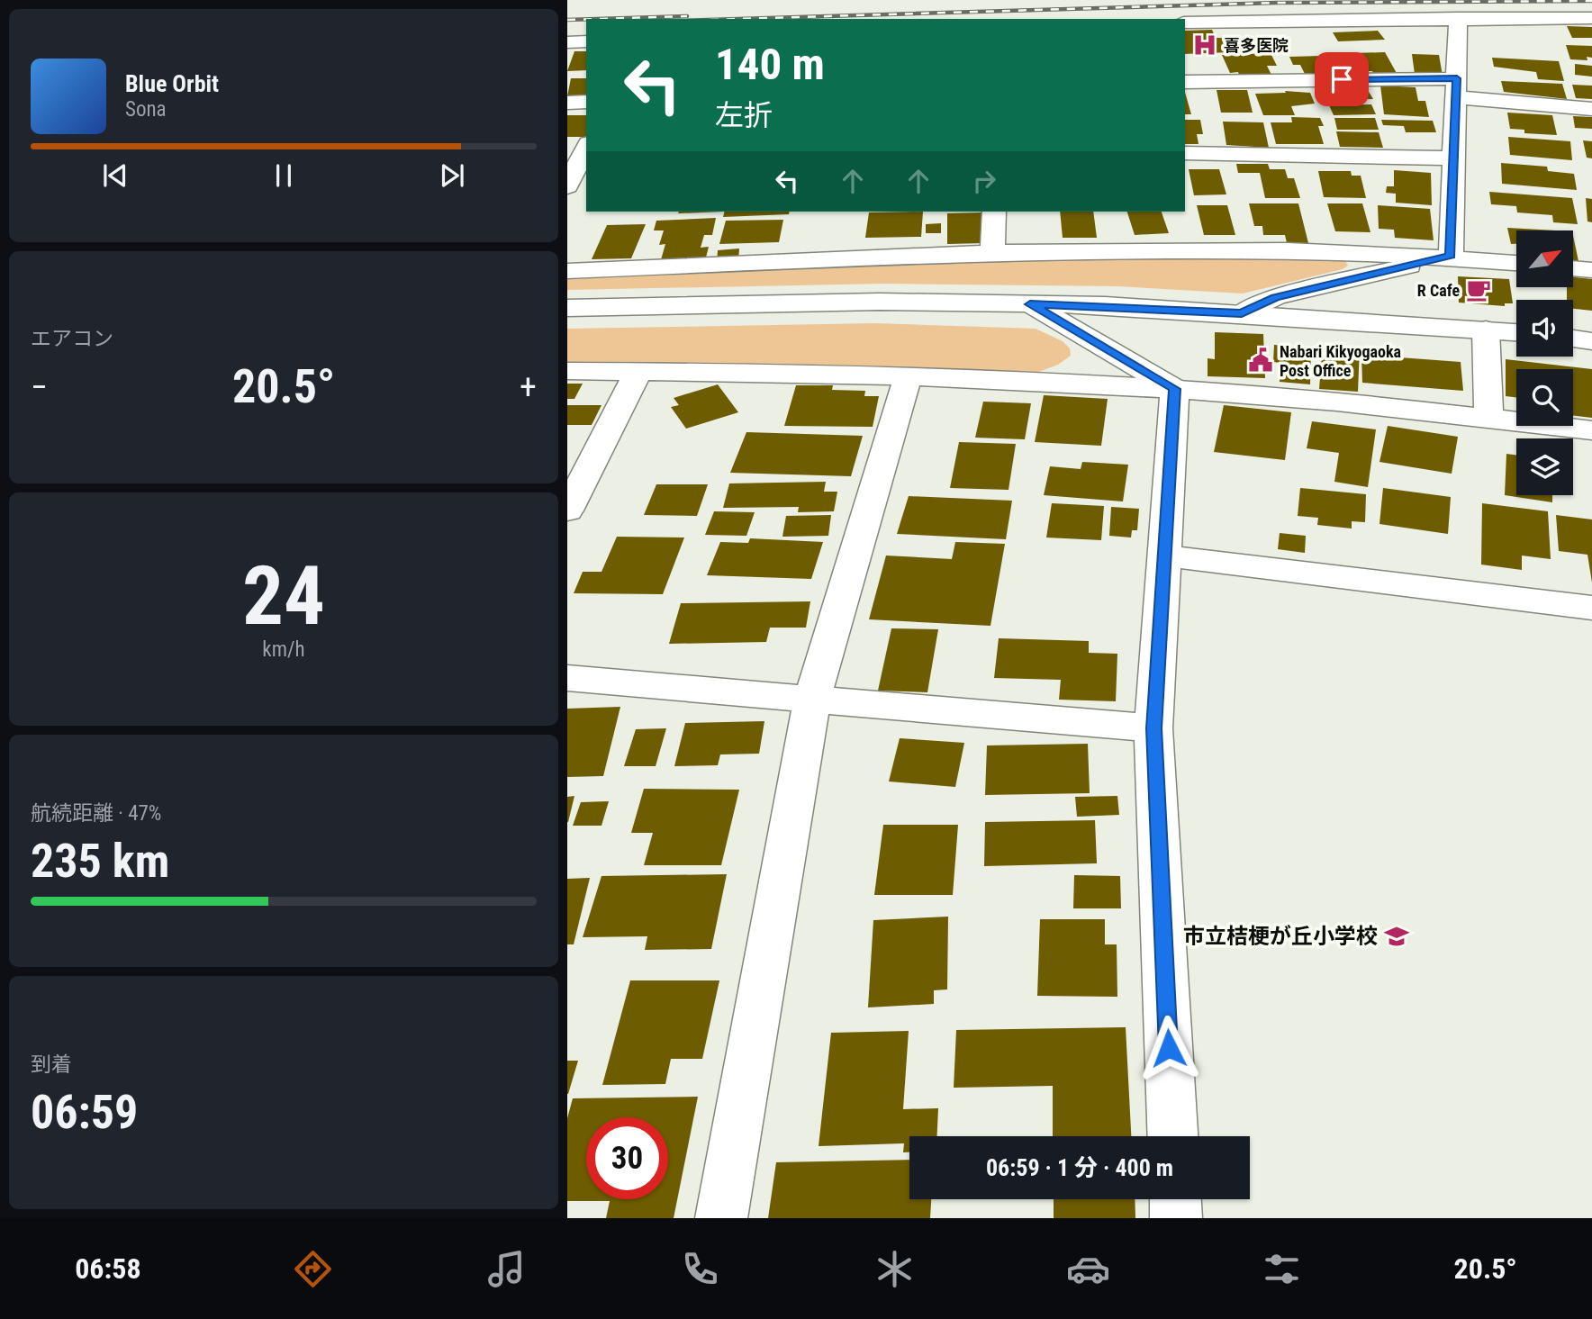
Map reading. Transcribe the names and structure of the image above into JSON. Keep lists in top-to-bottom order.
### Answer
{
  "places": {
    "hospital": ["喜多医院"],
    "cafe": ["R Cafe"],
    "public building": ["Nabari Kikyogaoka Post Office"],
    "school or university": ["市立桔梗が丘小学校"]
  },
  "north": "top right",
  "page": {
    "turn": ["140 m", "左折"],
    "song": ["Blue Orbit", "Sona"],
    "tile": [
      "エアコン",
      ["24", "km/h"],
      ["航続距離 · 47%", "235 km"],
      ["到着", "06:59"]
    ],
    "heat": ["−", "20.5°", "+"],
    "limit": "30",
    "trip": "06:59 · 1 分 · 400 m",
    "tabs": ["06:58", "20.5°"]
  }
}
